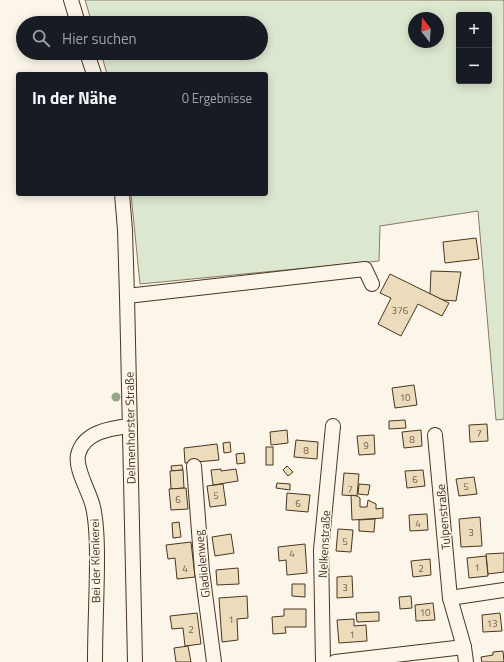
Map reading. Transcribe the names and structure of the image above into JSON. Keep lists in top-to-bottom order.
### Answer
{
  "streets": {
    "street": [
      "Delmenhorster Straße",
      "Tulpenstraße",
      "Nelkenstraße",
      "Bei der Klenkerei",
      "Gladiolenweg"
    ]
  },
  "crossings": [
    ["Delmenhorster Straße", "Bei der Klenkerei"]
  ],
  "house_numbers": [
    "376",
    "10",
    "7",
    "8",
    "9",
    "8",
    "6",
    "5",
    "7",
    "5",
    "6",
    "6",
    "4",
    "3",
    "5",
    "4",
    "1",
    "4",
    "2",
    "3",
    "10",
    "1",
    "13",
    "2",
    "1"
  ],
  "north": "top",
  "page": {
    "map_buttons": ["+", "−"],
    "search": "Hier suchen",
    "heading": ["In der Nähe", "0 Ergebnisse"]
  }
}
